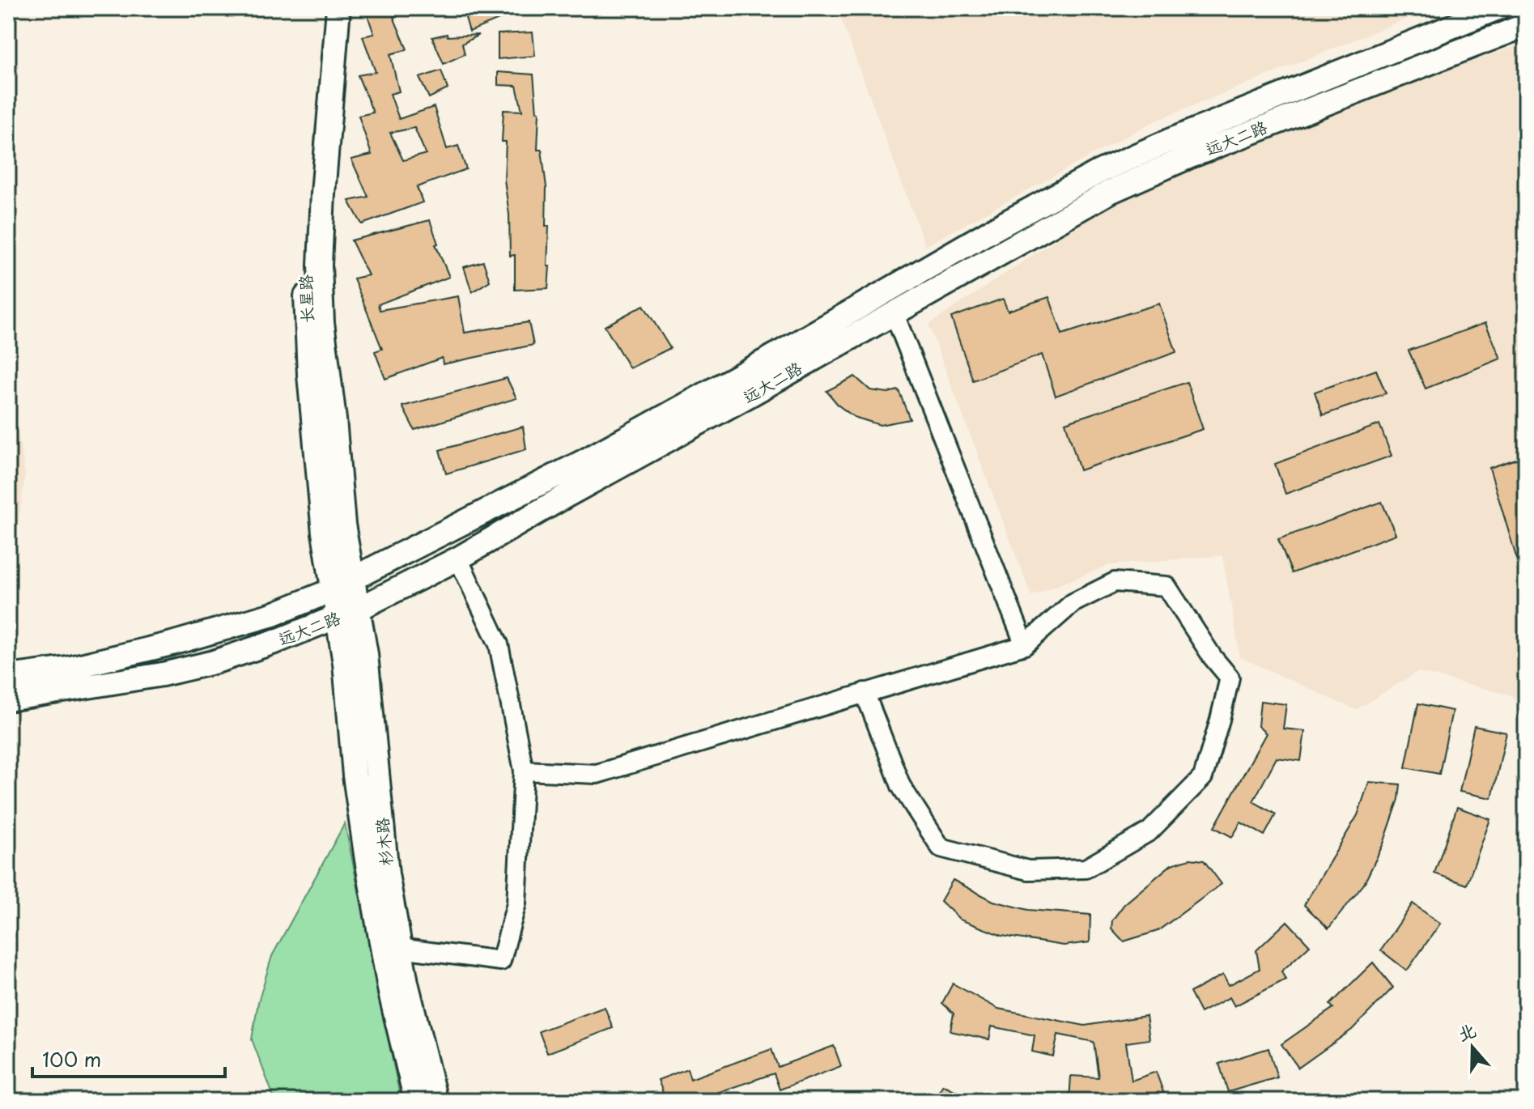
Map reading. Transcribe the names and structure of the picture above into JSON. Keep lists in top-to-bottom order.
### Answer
{
  "streets": {
    "main road": ["远大二路", "长星路", "杉木路"]
  },
  "crossings": [
    ["远大二路", "长星路"],
    ["远大二路", "杉木路"],
    ["长星路", "杉木路"]
  ],
  "scale_bar": "100 m",
  "north": "top"
}
